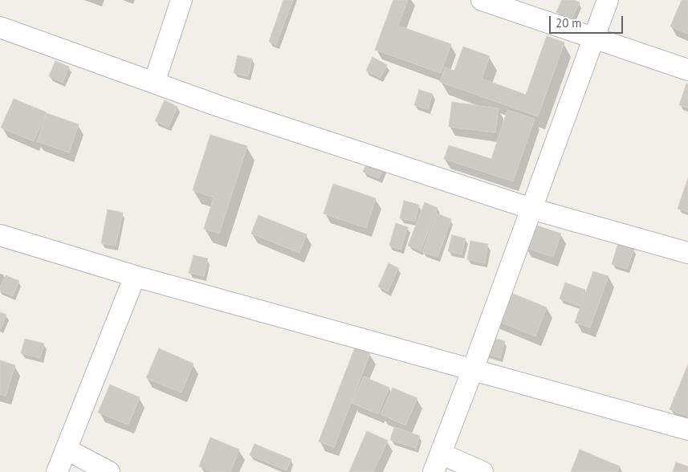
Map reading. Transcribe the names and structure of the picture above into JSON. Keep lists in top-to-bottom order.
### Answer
{
  "scale_bar": "20 m"
}
